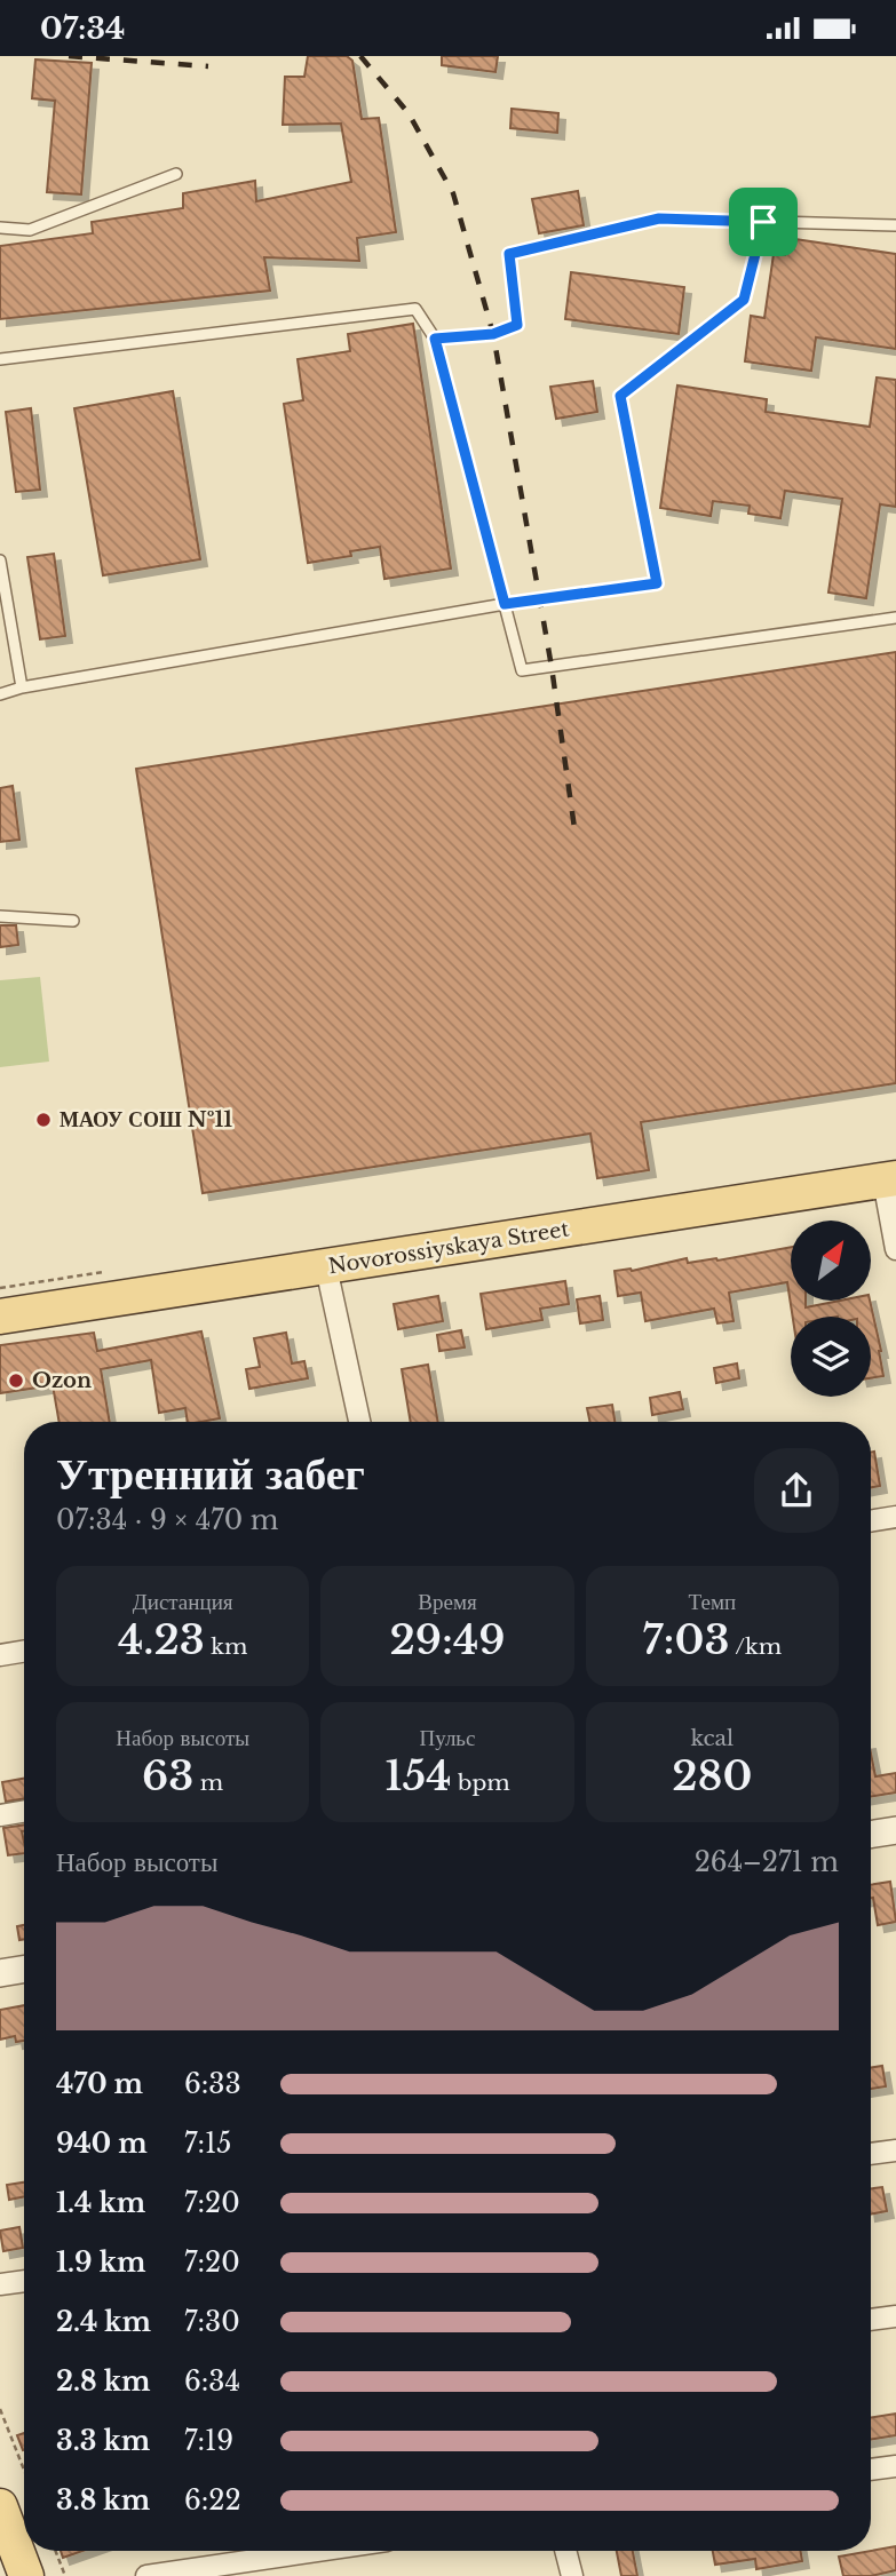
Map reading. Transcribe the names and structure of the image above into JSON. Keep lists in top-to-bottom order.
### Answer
{
  "streets": {
    "main road": ["Novorossiyskaya Street"]
  },
  "places": ["МАОУ СОШ №11", "Ozon"],
  "north": "top right",
  "page": {
    "status": "07:34",
    "heading": ["Утренний забег", "07:34 · 9 × 470 m"],
    "stats": [
      ["Дистанция", "4.23 km"],
      ["Время", "29:49"],
      ["Темп", "7:03 /km"],
      ["Набор высоты", "63 m"],
      ["Пульс", "154 bpm"],
      ["kcal", "280"]
    ],
    "chart": ["Набор высоты", "264–271 m"],
    "list": [
      {
        "name": "470 m",
        "note": "6:33"
      },
      {
        "name": "940 m",
        "note": "7:15"
      },
      {
        "name": "1.4 km",
        "note": "7:20"
      },
      {
        "name": "1.9 km",
        "note": "7:20"
      },
      {
        "name": "2.4 km",
        "note": "7:30"
      },
      {
        "name": "2.8 km",
        "note": "6:34"
      },
      {
        "name": "3.3 km",
        "note": "7:19"
      },
      {
        "name": "3.8 km",
        "note": "6:22"
      }
    ]
  }
}
